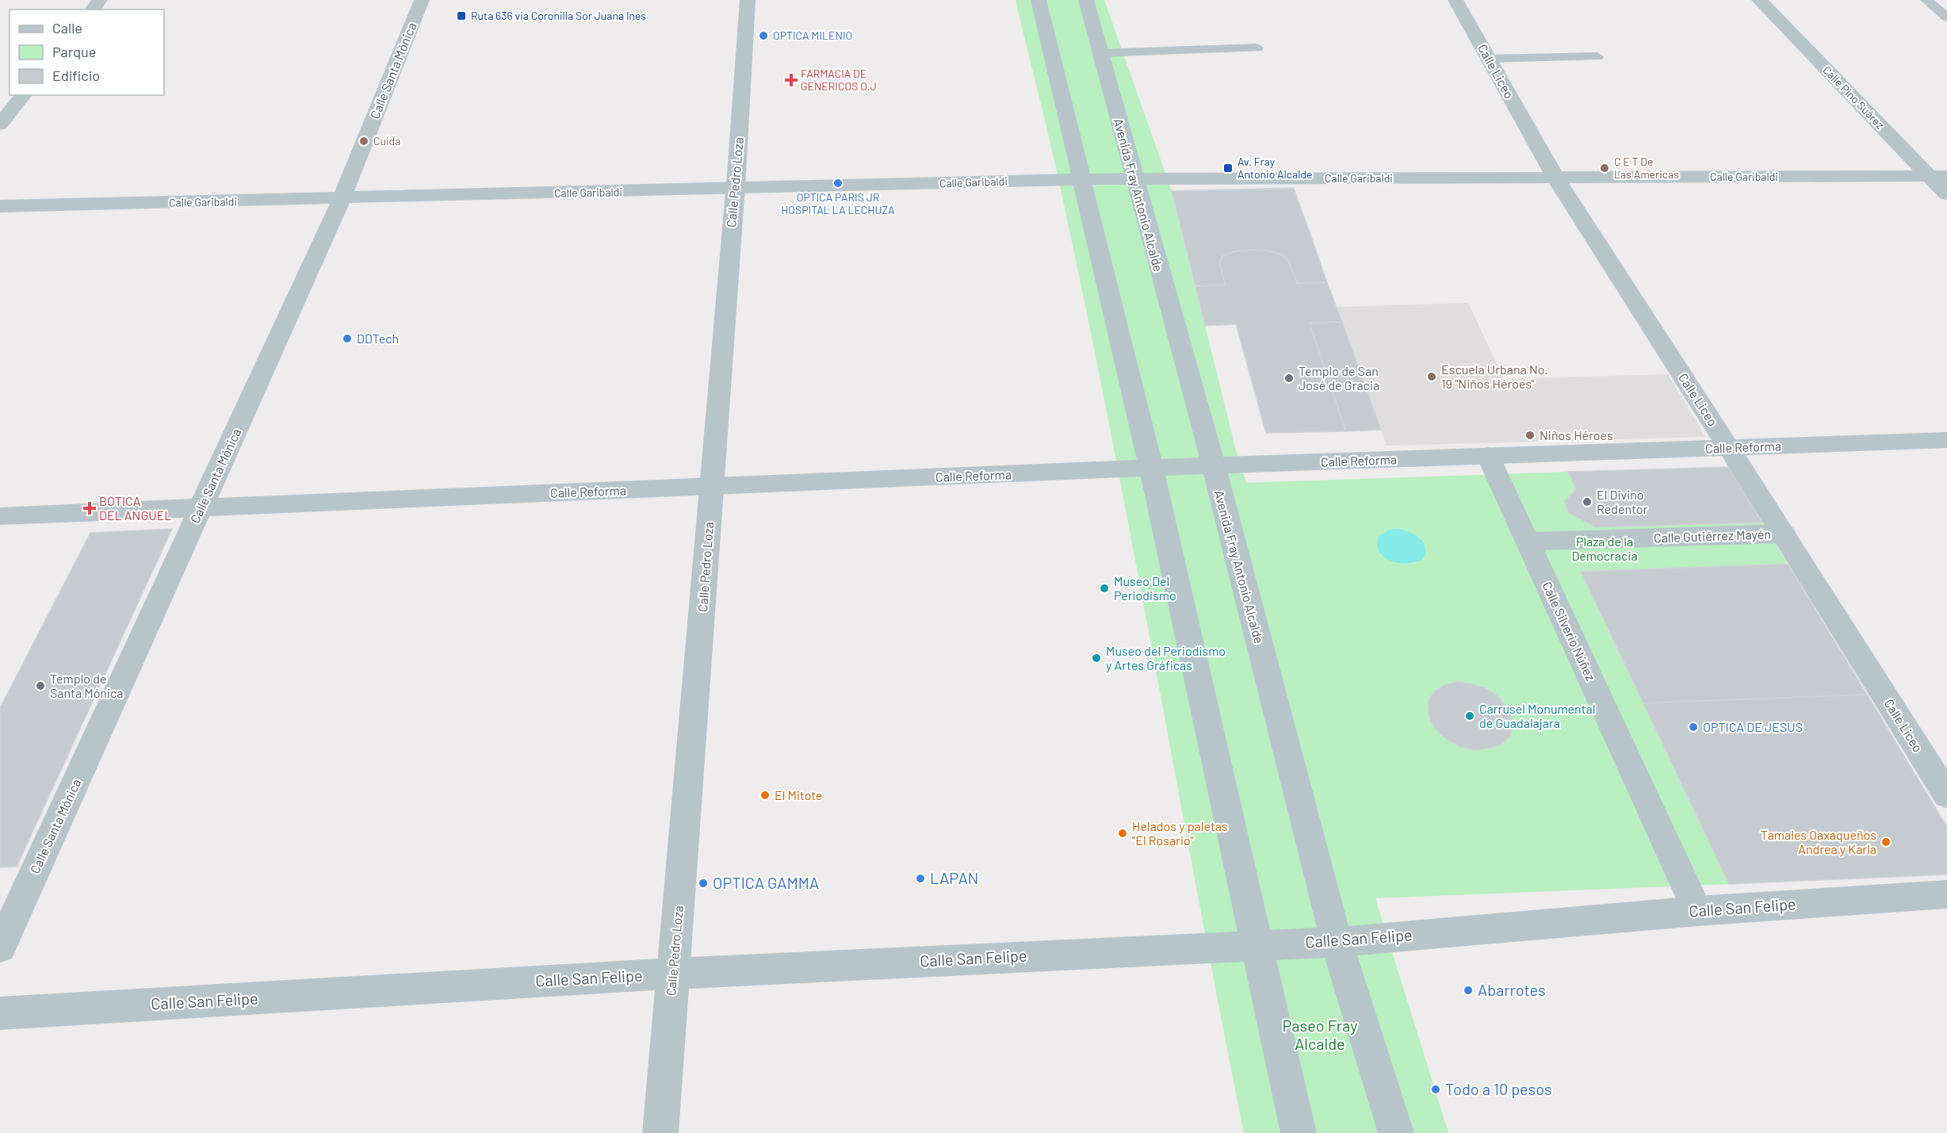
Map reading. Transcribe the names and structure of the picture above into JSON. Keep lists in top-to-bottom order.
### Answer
{
  "streets": {
    "street": [
      "Calle Santa Mónica",
      "Calle Liceo",
      "Calle Pino Suárez",
      "Calle Garibaldi",
      "Calle Pedro Loza",
      "Avenida Fray Antonio Alcalde",
      "Calle Reforma",
      "Calle Gutiérrez Mayén",
      "Calle Silverio Núñez",
      "Calle San Felipe"
    ]
  },
  "crossings": [
    ["Calle Santa Mónica", "Calle Garibaldi"],
    ["Calle Santa Mónica", "Calle Reforma"],
    ["Calle Liceo", "Calle Garibaldi"],
    ["Calle Liceo", "Calle Reforma"],
    ["Calle Liceo", "Calle Gutiérrez Mayén"],
    ["Calle Pino Suárez", "Calle Garibaldi"],
    ["Calle Garibaldi", "Calle Pedro Loza"],
    ["Calle Garibaldi", "Avenida Fray Antonio Alcalde"],
    ["Calle Pedro Loza", "Calle Reforma"],
    ["Calle Pedro Loza", "Calle San Felipe"],
    ["Avenida Fray Antonio Alcalde", "Calle Reforma"],
    ["Avenida Fray Antonio Alcalde", "Calle San Felipe"],
    ["Calle Reforma", "Calle Silverio Núñez"],
    ["Calle Gutiérrez Mayén", "Calle Silverio Núñez"],
    ["Calle Silverio Núñez", "Calle San Felipe"]
  ],
  "parks": ["Plaza de la Democracia", "Paseo Fray Alcalde"],
  "places": {
    "transit": ["Ruta 636 via Coronilla Sor Juana Ines", "Av. Fray Antonio Alcalde"],
    "other": [
      "OPTICA MILENIO",
      "Cuida",
      "C E T De Las Americas",
      "OPTICA PARIS JR HOSPITAL LA LECHUZA",
      "DDTech",
      "Escuela Urbana No. 19 \"Niños Héroes\"",
      "Templo de San José de Gracia",
      "Niños Héroes",
      "El Divino Redentor",
      "Museo Del Periodismo",
      "Museo del Periodismo y Artes Gráficas",
      "Templo de Santa Mónica",
      "Carrusel Monumental de Guadalajara",
      "OPTICA DE JESUS",
      "El Mitote",
      "Helados y paletas \"El Rosario\"",
      "Tamales Oaxaqueños Andrea y Karla",
      "LAPAN",
      "OPTICA GAMMA",
      "Abarrotes",
      "Todo a 10 pesos"
    ],
    "health": ["FARMACIA DE GENERICOS O.J", "BOTICA DEL ANGUEL"]
  },
  "legend": ["Calle", "Parque", "Edificio"]
}
